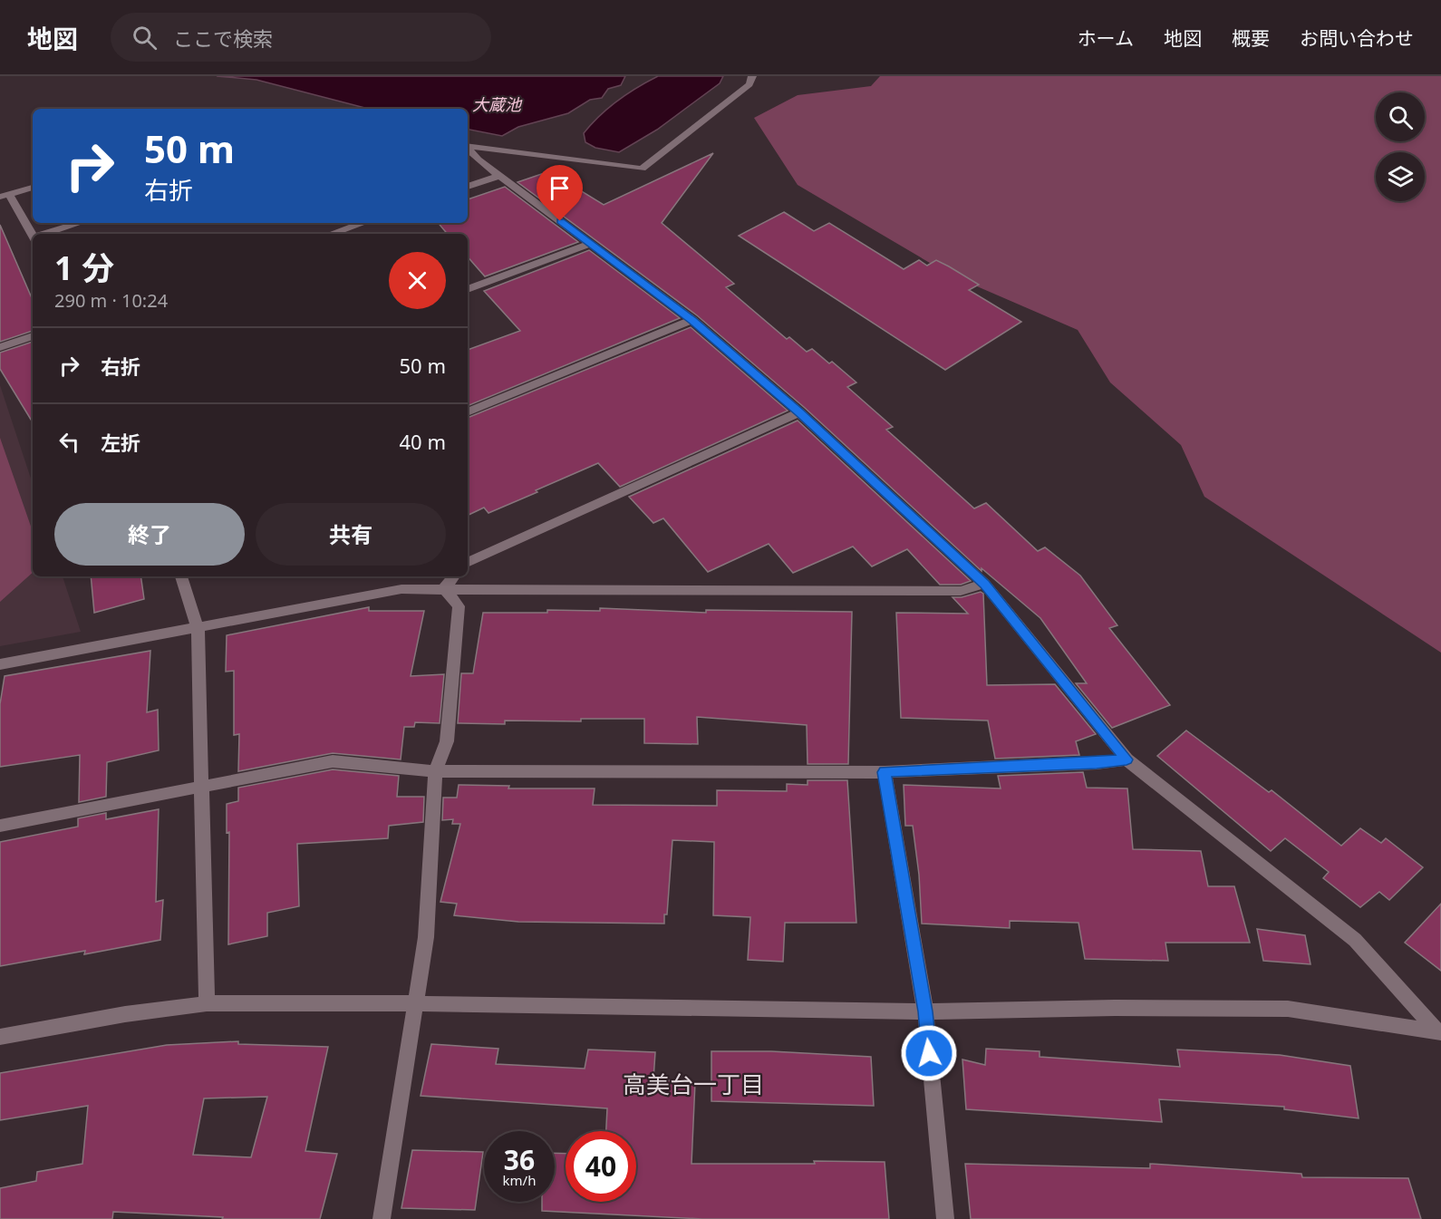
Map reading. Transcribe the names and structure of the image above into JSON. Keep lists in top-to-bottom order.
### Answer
{
  "districts": ["高美台一丁目"],
  "water": ["大蔵池"],
  "page": {
    "header": "地図",
    "search": "ここで検索",
    "nav": [
      "ホーム",
      "地図",
      "概要",
      "お問い合わせ"
    ],
    "turn": ["50 m", "右折"],
    "heading": ["1 分", "290 m · 10:24"],
    "list": [
      {
        "name": "右折",
        "value": "50 m"
      },
      {
        "name": "左折",
        "value": "40 m"
      }
    ],
    "buttons": ["終了", "共有"],
    "speed": "36 km/h",
    "limit": "40"
  }
}
